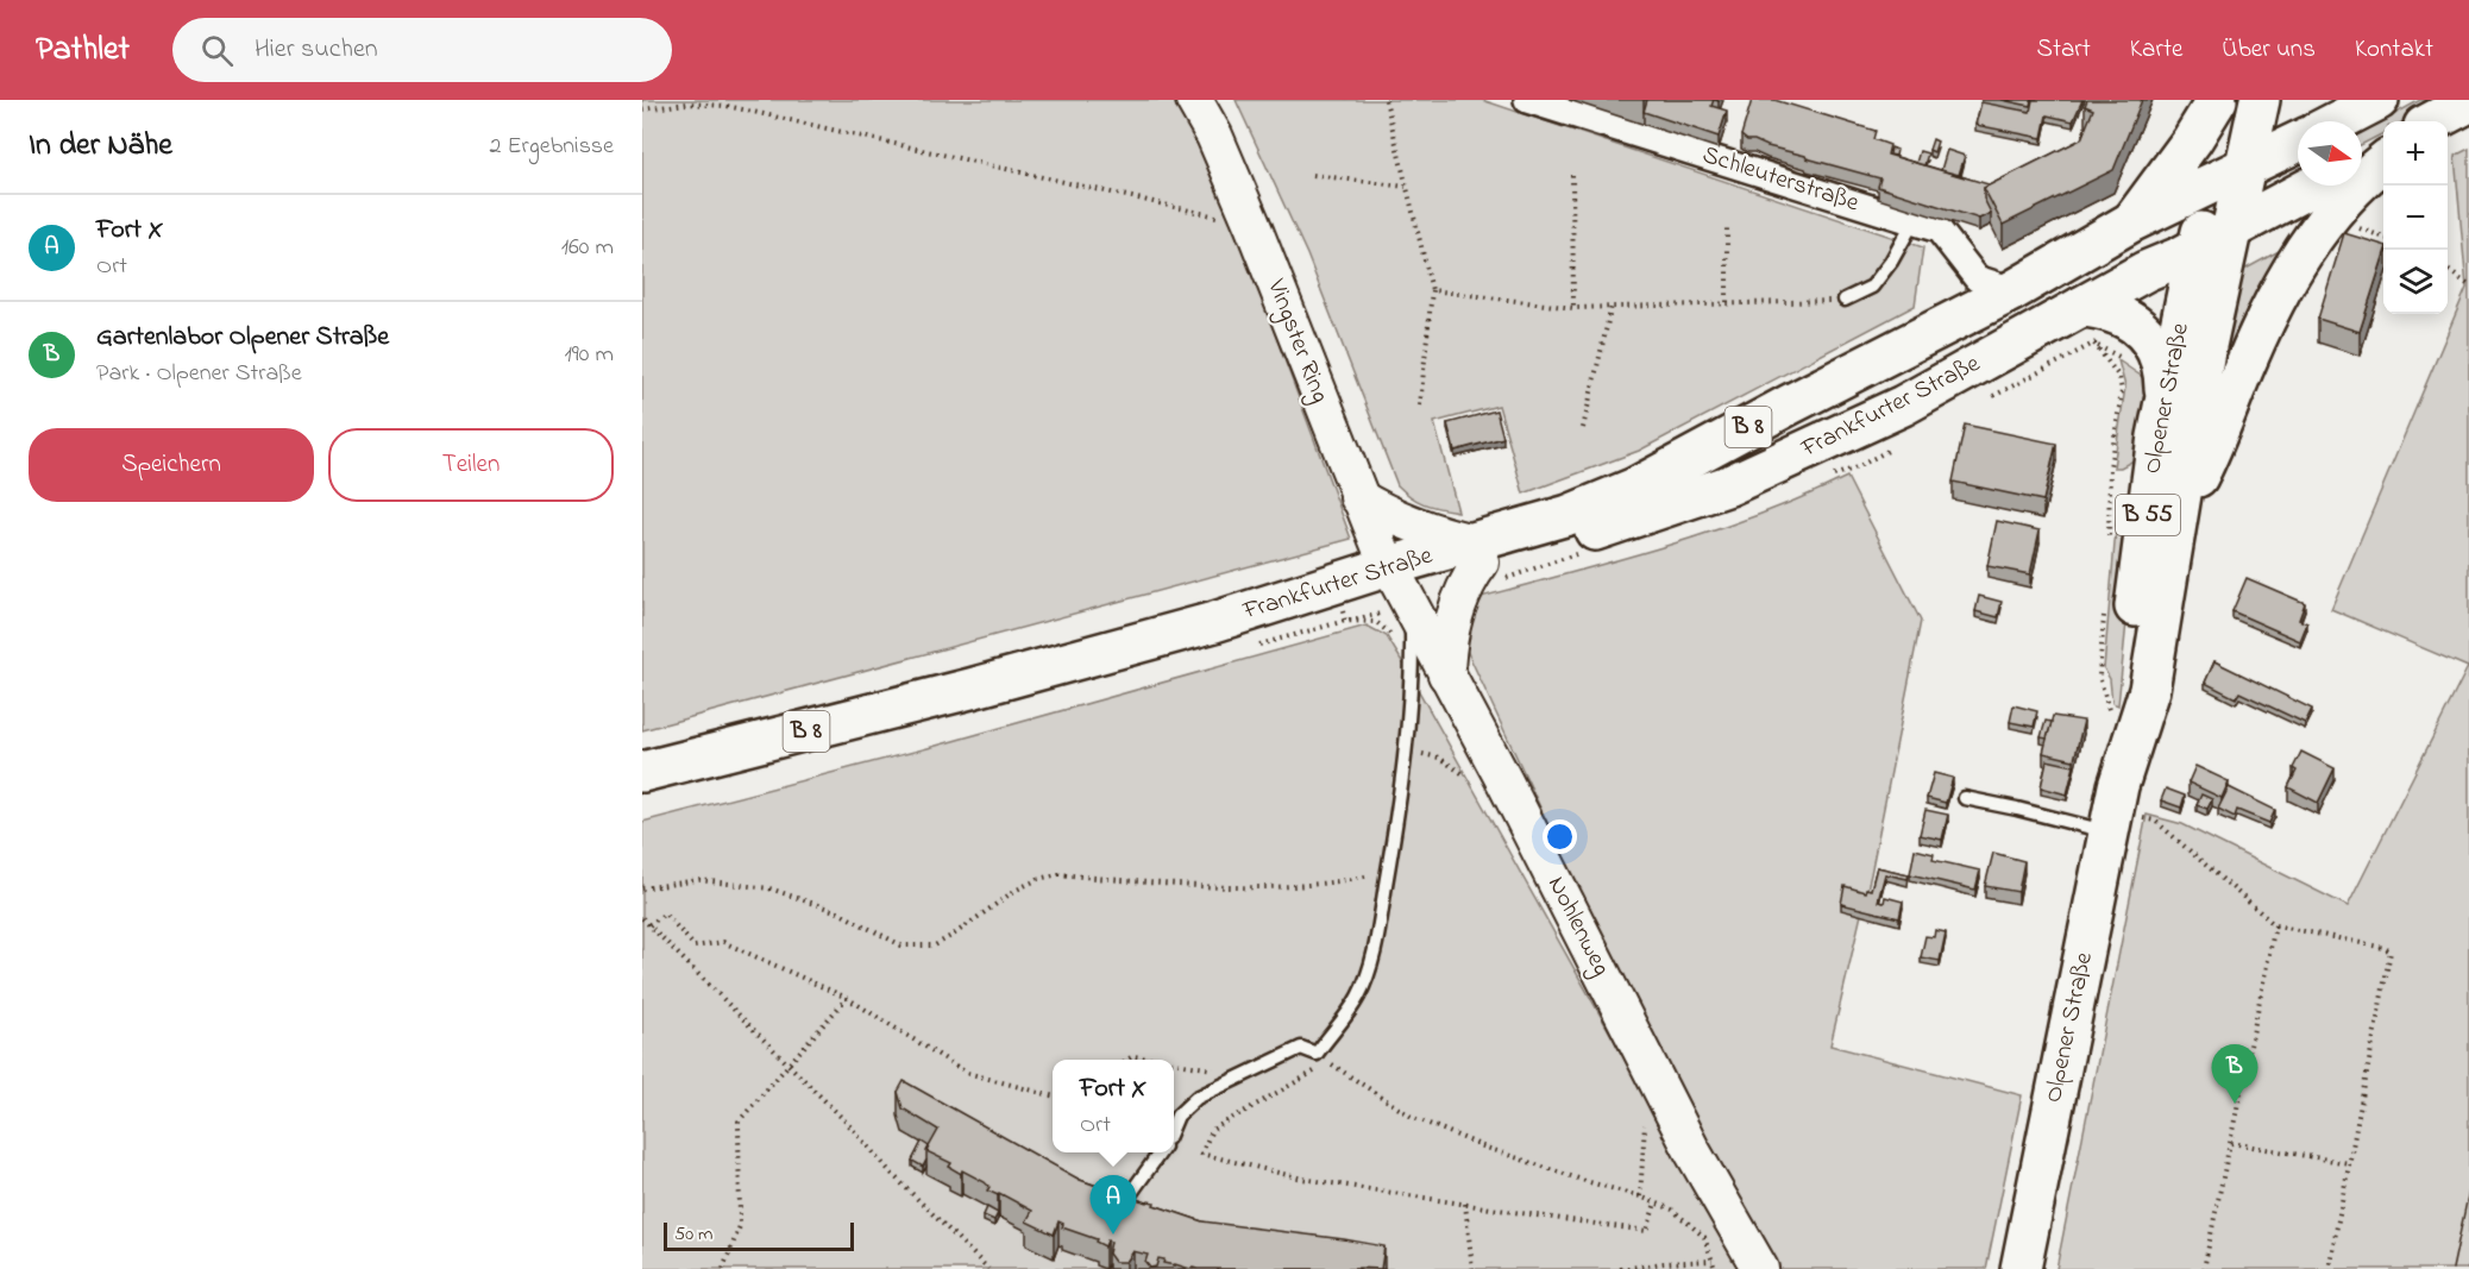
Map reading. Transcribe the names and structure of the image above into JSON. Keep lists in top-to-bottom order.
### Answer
{
  "streets": {
    "main road": [
      "Vingster Ring",
      "Olpener Straße",
      "Frankfurter Straße",
      "B 8",
      "B 55",
      "Nohlenweg"
    ],
    "street": ["Schleuterstraße"]
  },
  "crossings": [
    ["Schleuterstraße", "Frankfurter Straße"],
    ["Vingster Ring", "Frankfurter Straße"],
    ["Vingster Ring", "Nohlenweg"],
    ["Olpener Straße", "Frankfurter Straße"],
    ["Olpener Straße", "B 55"],
    ["Frankfurter Straße", "B 55"],
    ["Frankfurter Straße", "Nohlenweg"]
  ],
  "scale_bar": "50 m",
  "north": "right",
  "page": {
    "header": "Pathlet",
    "search": "Hier suchen",
    "nav": [
      "Start",
      "Karte",
      "Über uns",
      "Kontakt"
    ],
    "heading": ["In der Nähe", "2 Ergebnisse"],
    "map_buttons": ["+", "−"],
    "list": [
      {
        "mark": "A",
        "name": "Fort X",
        "note": "Ort",
        "value": "160 m"
      },
      {
        "mark": "B",
        "name": "Gartenlabor Olpener Straße",
        "note": "Park · Olpener Straße",
        "value": "190 m"
      }
    ],
    "buttons": ["Speichern", "Teilen"],
    "pins": ["B", "A"],
    "popup": ["Fort X", "Ort"],
    "scale": "50 m"
  }
}
